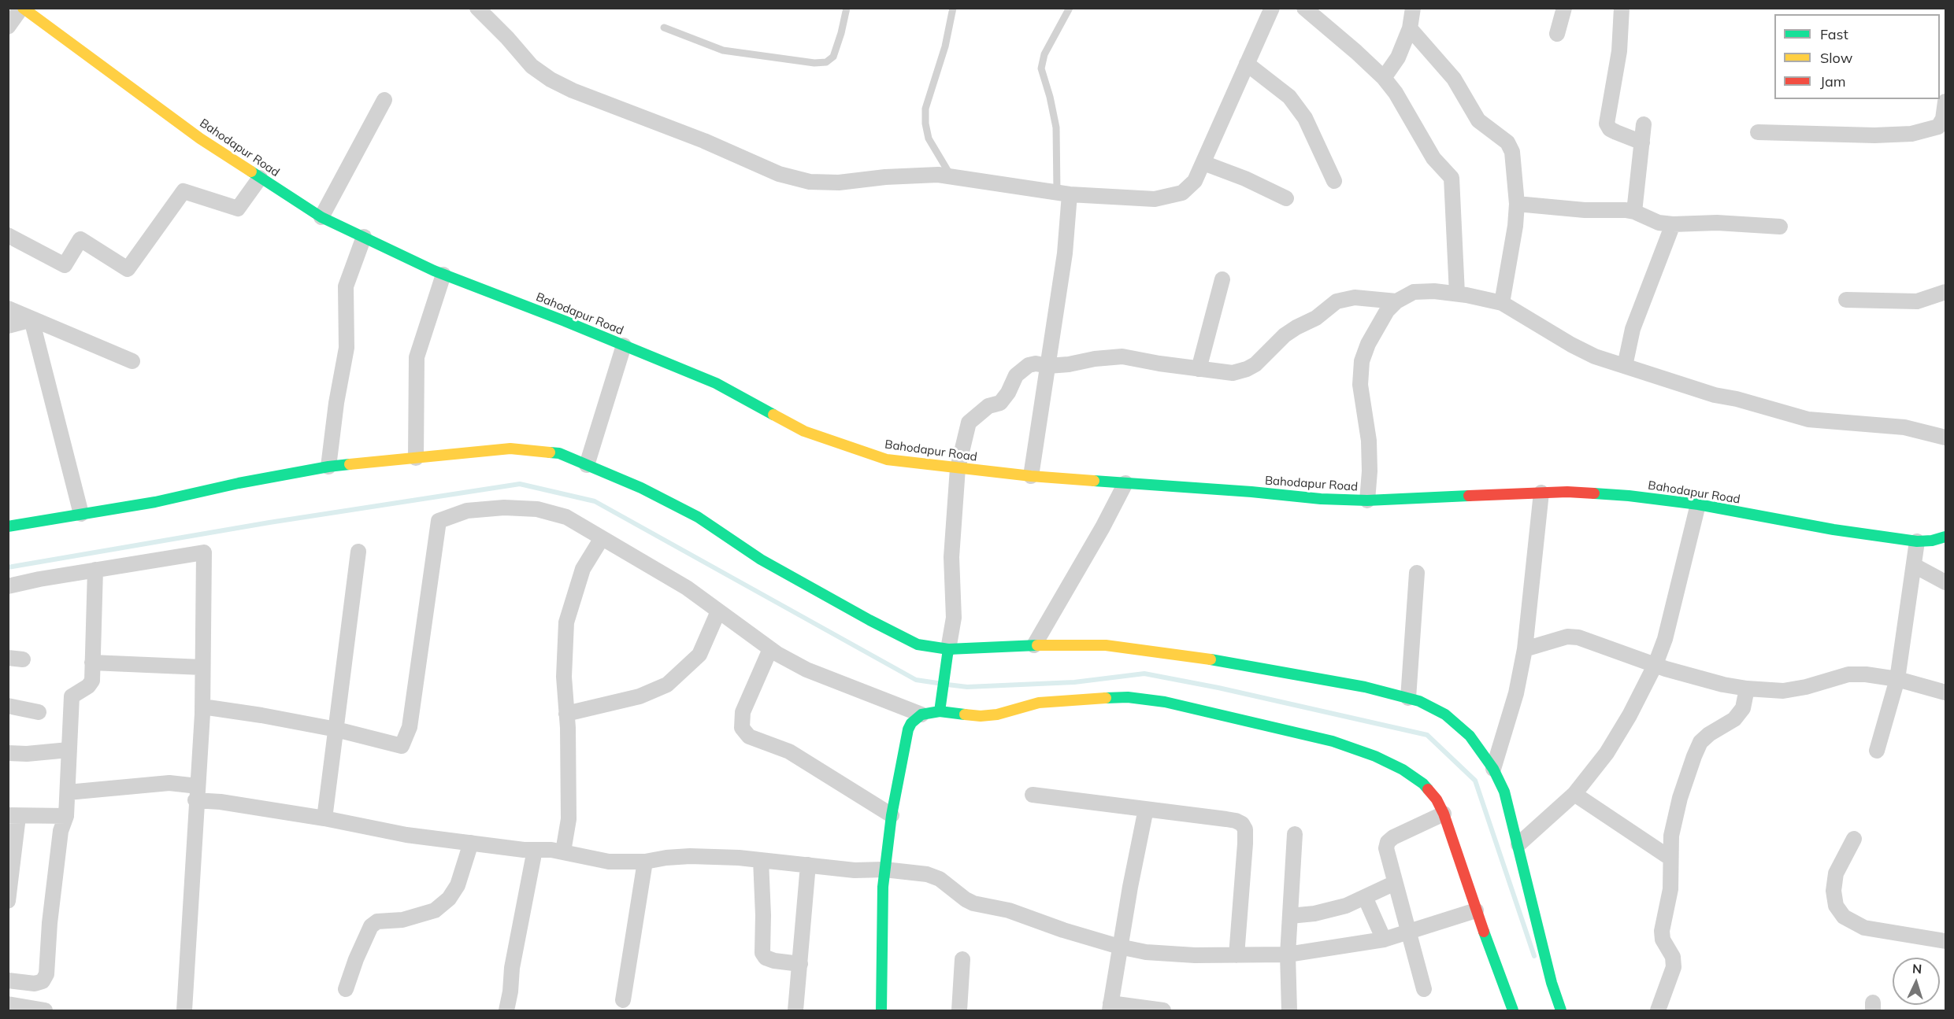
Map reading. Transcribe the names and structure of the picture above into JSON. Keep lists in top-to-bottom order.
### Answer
{
  "streets": {
    "street": ["Bahodapur Road"]
  },
  "legend": ["Fast", "Slow", "Jam"],
  "north": "top"
}
